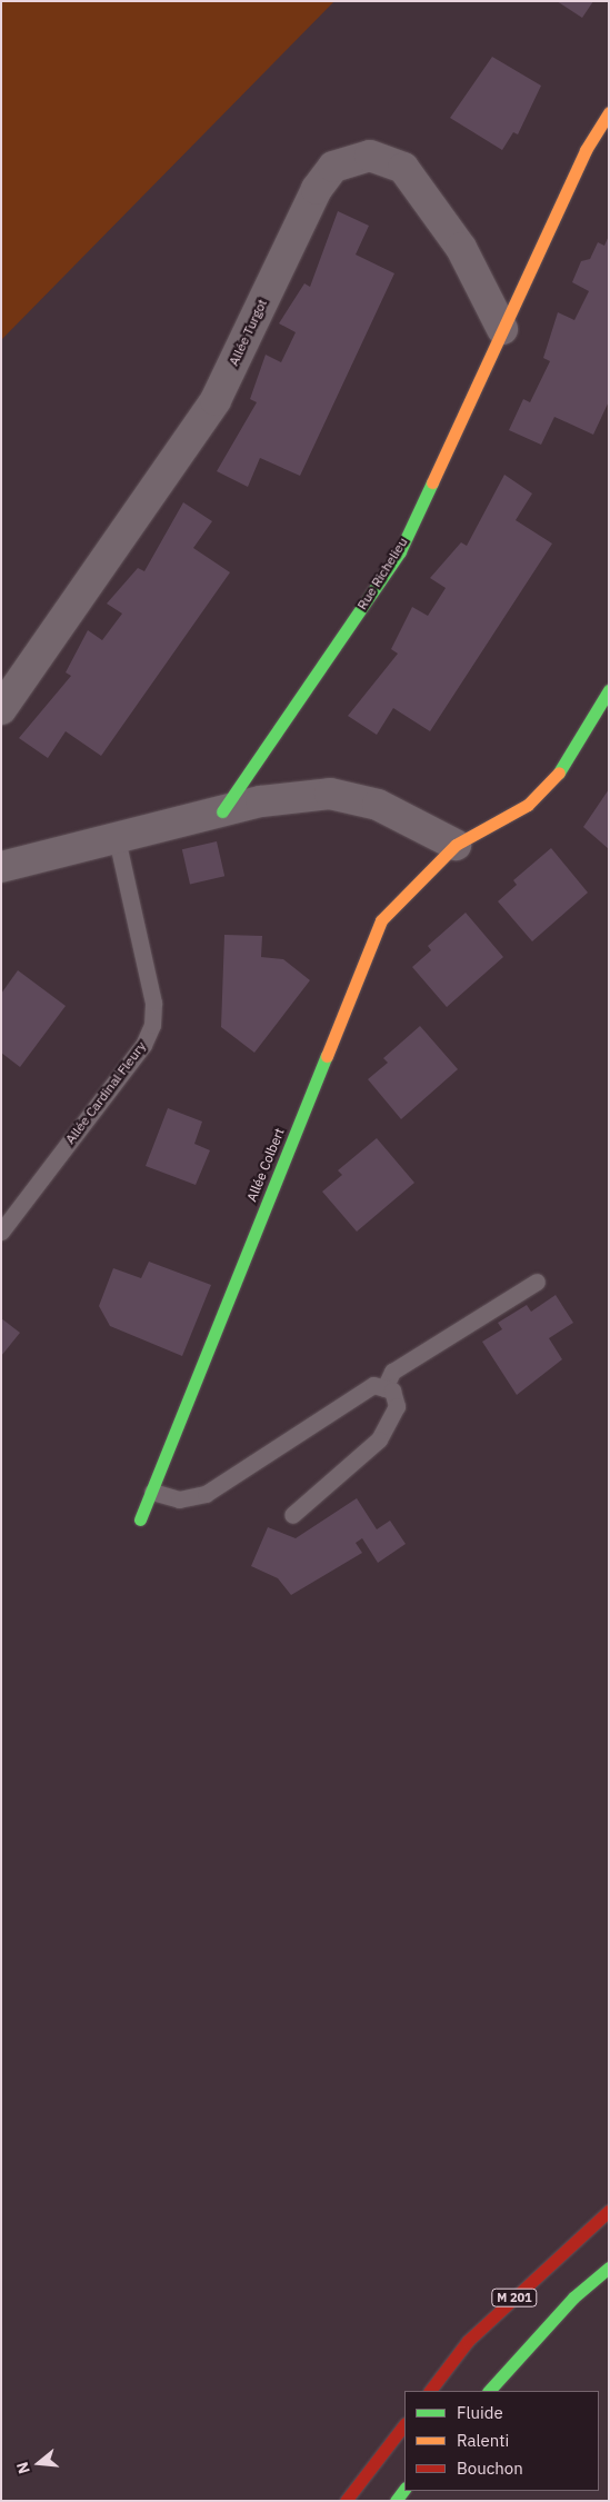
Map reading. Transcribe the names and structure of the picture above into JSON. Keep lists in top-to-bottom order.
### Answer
{
  "streets": {
    "main road": ["Rue Richelieu", "Allée Colbert", "M 201"],
    "street": ["Allée Turgot"],
    "lane": ["Allée Cardinal Fleury"]
  },
  "crossings": [
    ["Allée Turgot", "Rue Richelieu"]
  ],
  "legend": ["Fluide", "Ralenti", "Bouchon"],
  "north": "left"
}
